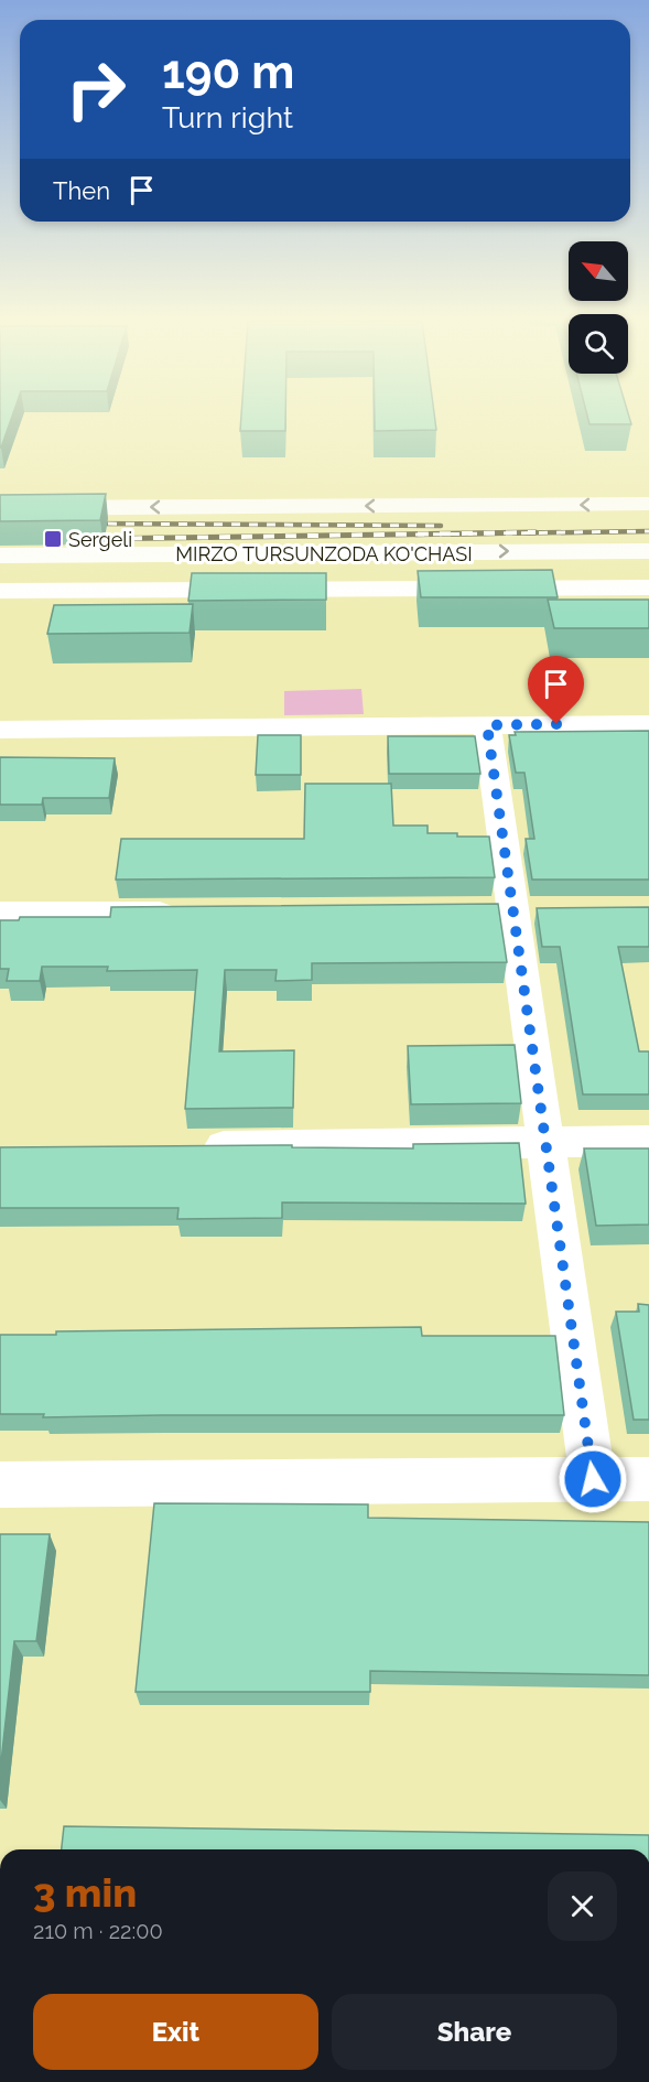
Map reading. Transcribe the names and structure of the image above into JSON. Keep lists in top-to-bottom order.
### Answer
{
  "streets": {
    "street": ["MIRZO TURSUNZODA KO'CHASI"]
  },
  "places": {
    "transit": ["Sergeli"]
  },
  "north": "top left",
  "page": {
    "turn": ["190 m", "Turn right"],
    "then": "Then",
    "heading": ["3 min", "210 m · 22:00"],
    "buttons": ["Exit", "Share"]
  }
}
